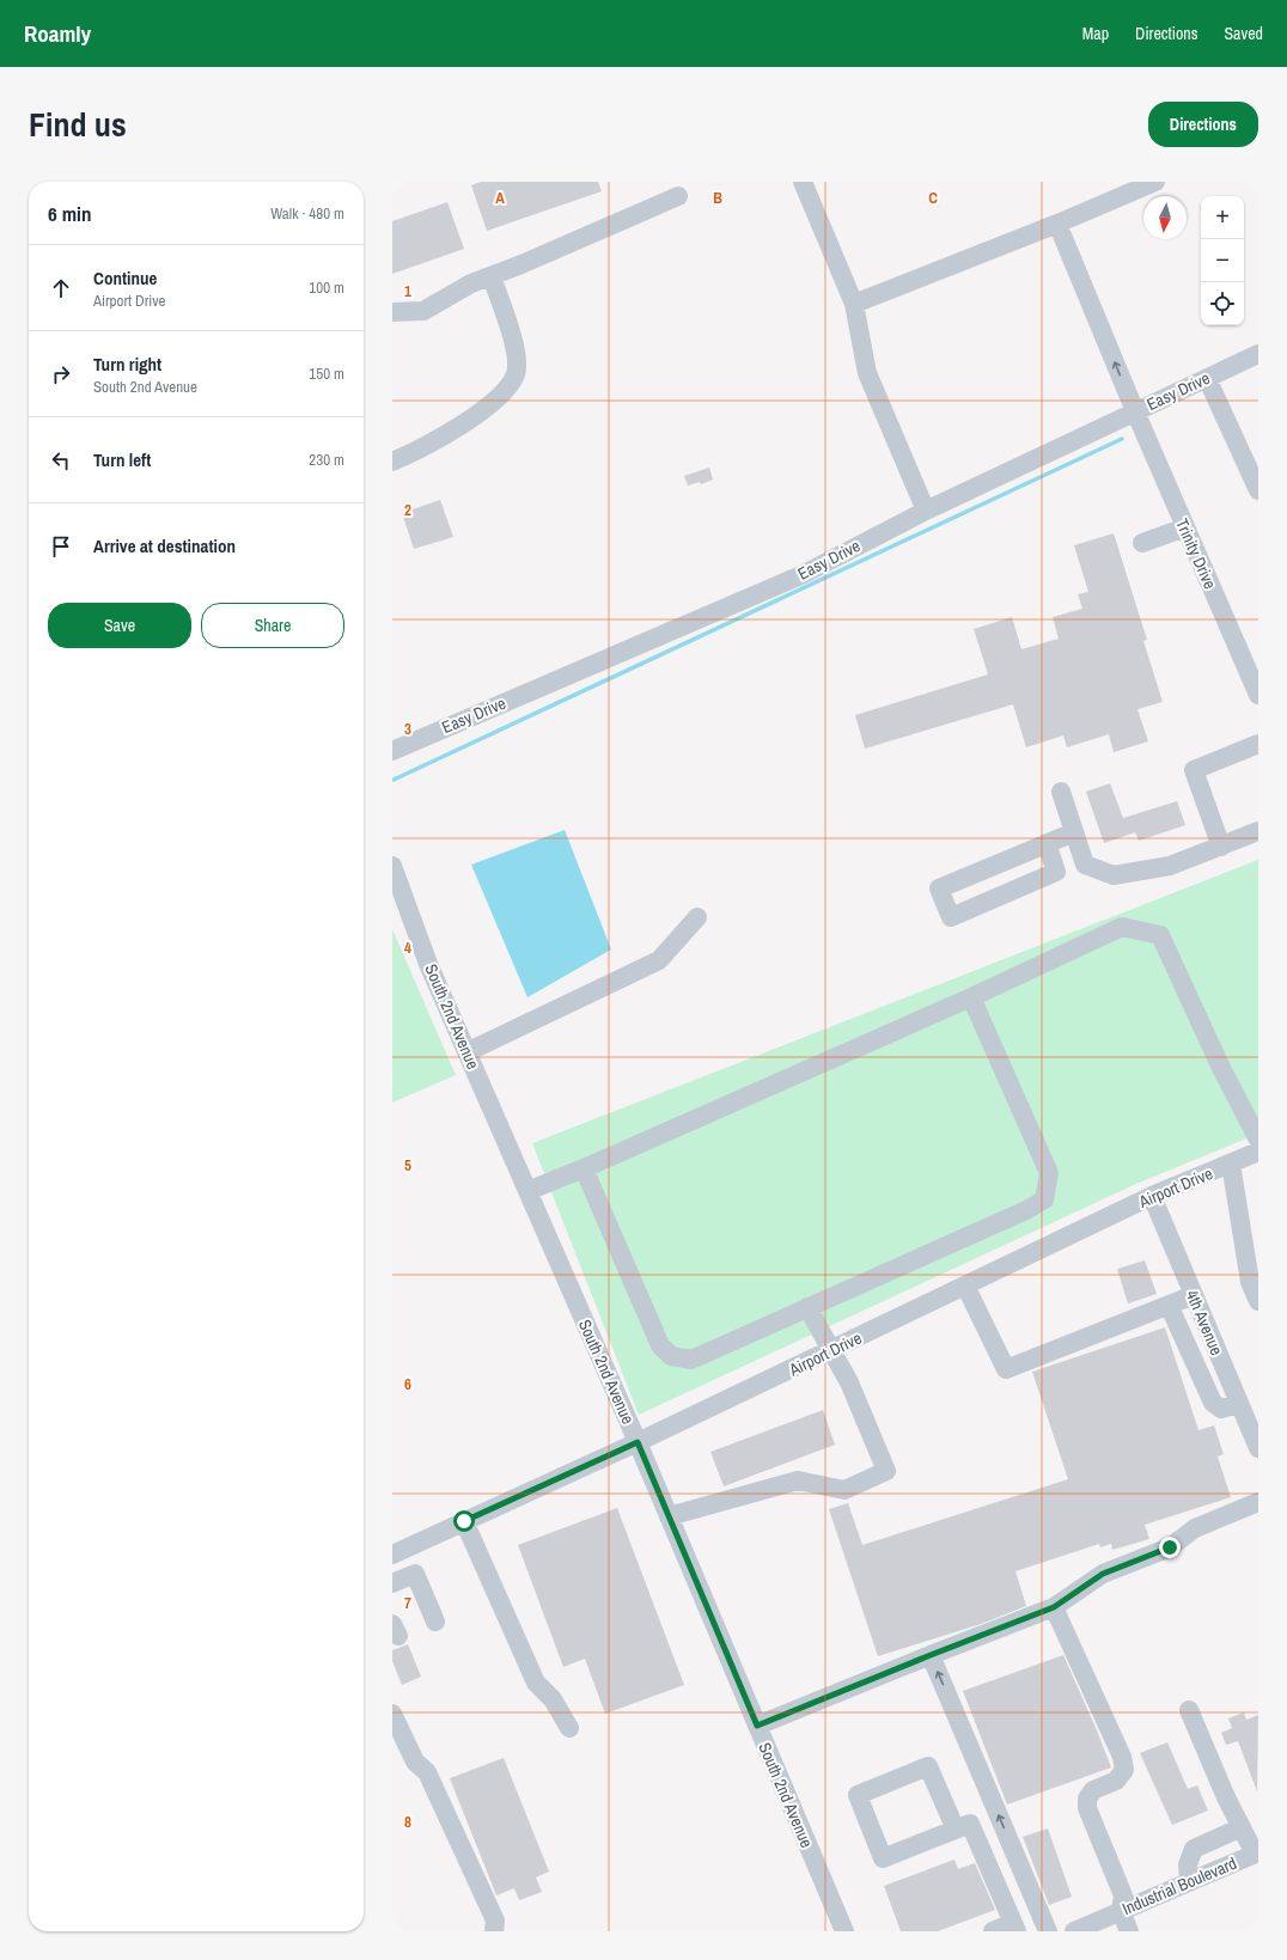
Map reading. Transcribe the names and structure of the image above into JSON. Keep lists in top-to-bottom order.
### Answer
{
  "streets": {
    "street": [
      "Easy Drive",
      "Trinity Drive",
      "South 2nd Avenue",
      "Airport Drive",
      "4th Avenue",
      "Industrial Boulevard"
    ]
  },
  "crossings": [
    ["Easy Drive", "Trinity Drive"],
    ["South 2nd Avenue", "Airport Drive"],
    ["Airport Drive", "4th Avenue"]
  ],
  "one_way": ["Trinity Drive"],
  "north": "bottom",
  "page": {
    "header": "Roamly",
    "nav": ["Map", "Directions", "Saved"],
    "title": "Find us",
    "buttons": [
      "Directions",
      ["Save", "Share"]
    ],
    "heading": ["6 min", "Walk · 480 m"],
    "map_buttons": ["+", "−"],
    "list": [
      ["Continue", "Airport Drive", "100 m"],
      ["Turn right", "South 2nd Avenue", "150 m"],
      ["Turn left", "230 m"],
      "Arrive at destination"
    ]
  },
  "grid": {
    "columns": ["A", "B", "C"],
    "rows": [
      "1",
      "2",
      "3",
      "4",
      "5",
      "6",
      "7",
      "8"
    ]
  }
}
